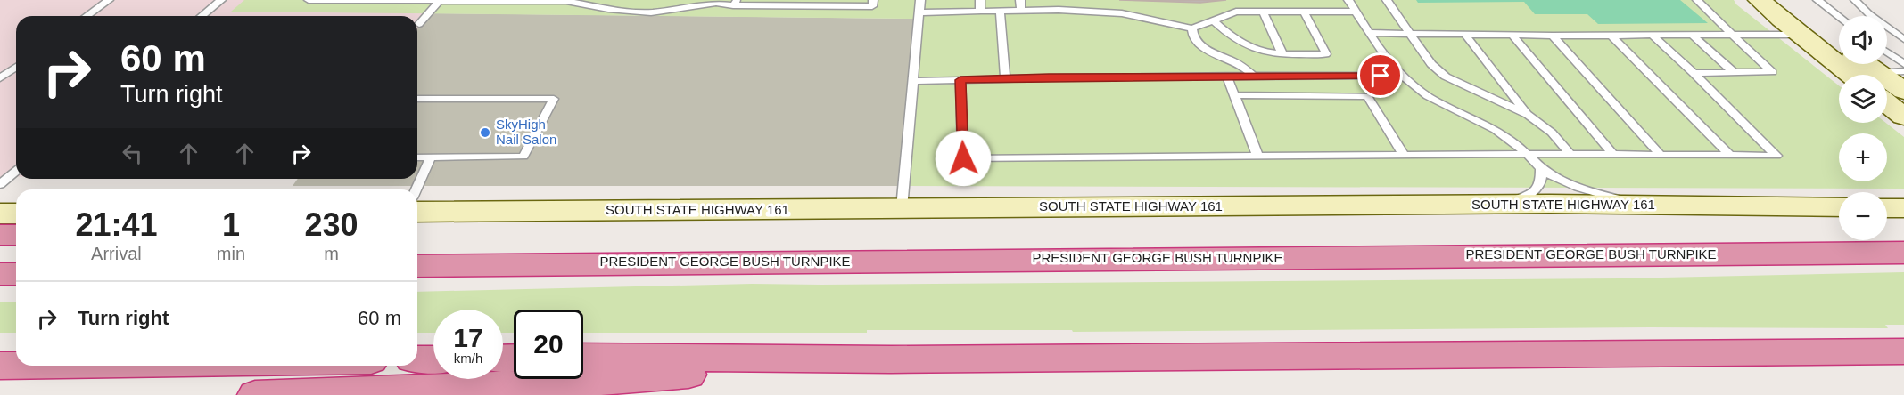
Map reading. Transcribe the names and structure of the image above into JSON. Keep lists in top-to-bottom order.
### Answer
{
  "streets": {
    "highway": ["PRESIDENT GEORGE BUSH TURNPIKE"],
    "main road": ["SOUTH STATE HIGHWAY 161"]
  },
  "places": ["SkyHigh Nail Salon"],
  "page": {
    "map_buttons": ["+", "−"],
    "turn": ["60 m", "Turn right"],
    "eta": [
      "21:41",
      "Arrival",
      "1",
      "min",
      "230",
      "m"
    ],
    "list": [
      {
        "name": "Turn right",
        "value": "60 m"
      }
    ],
    "speed": "17 km/h",
    "limit": "20"
  }
}
